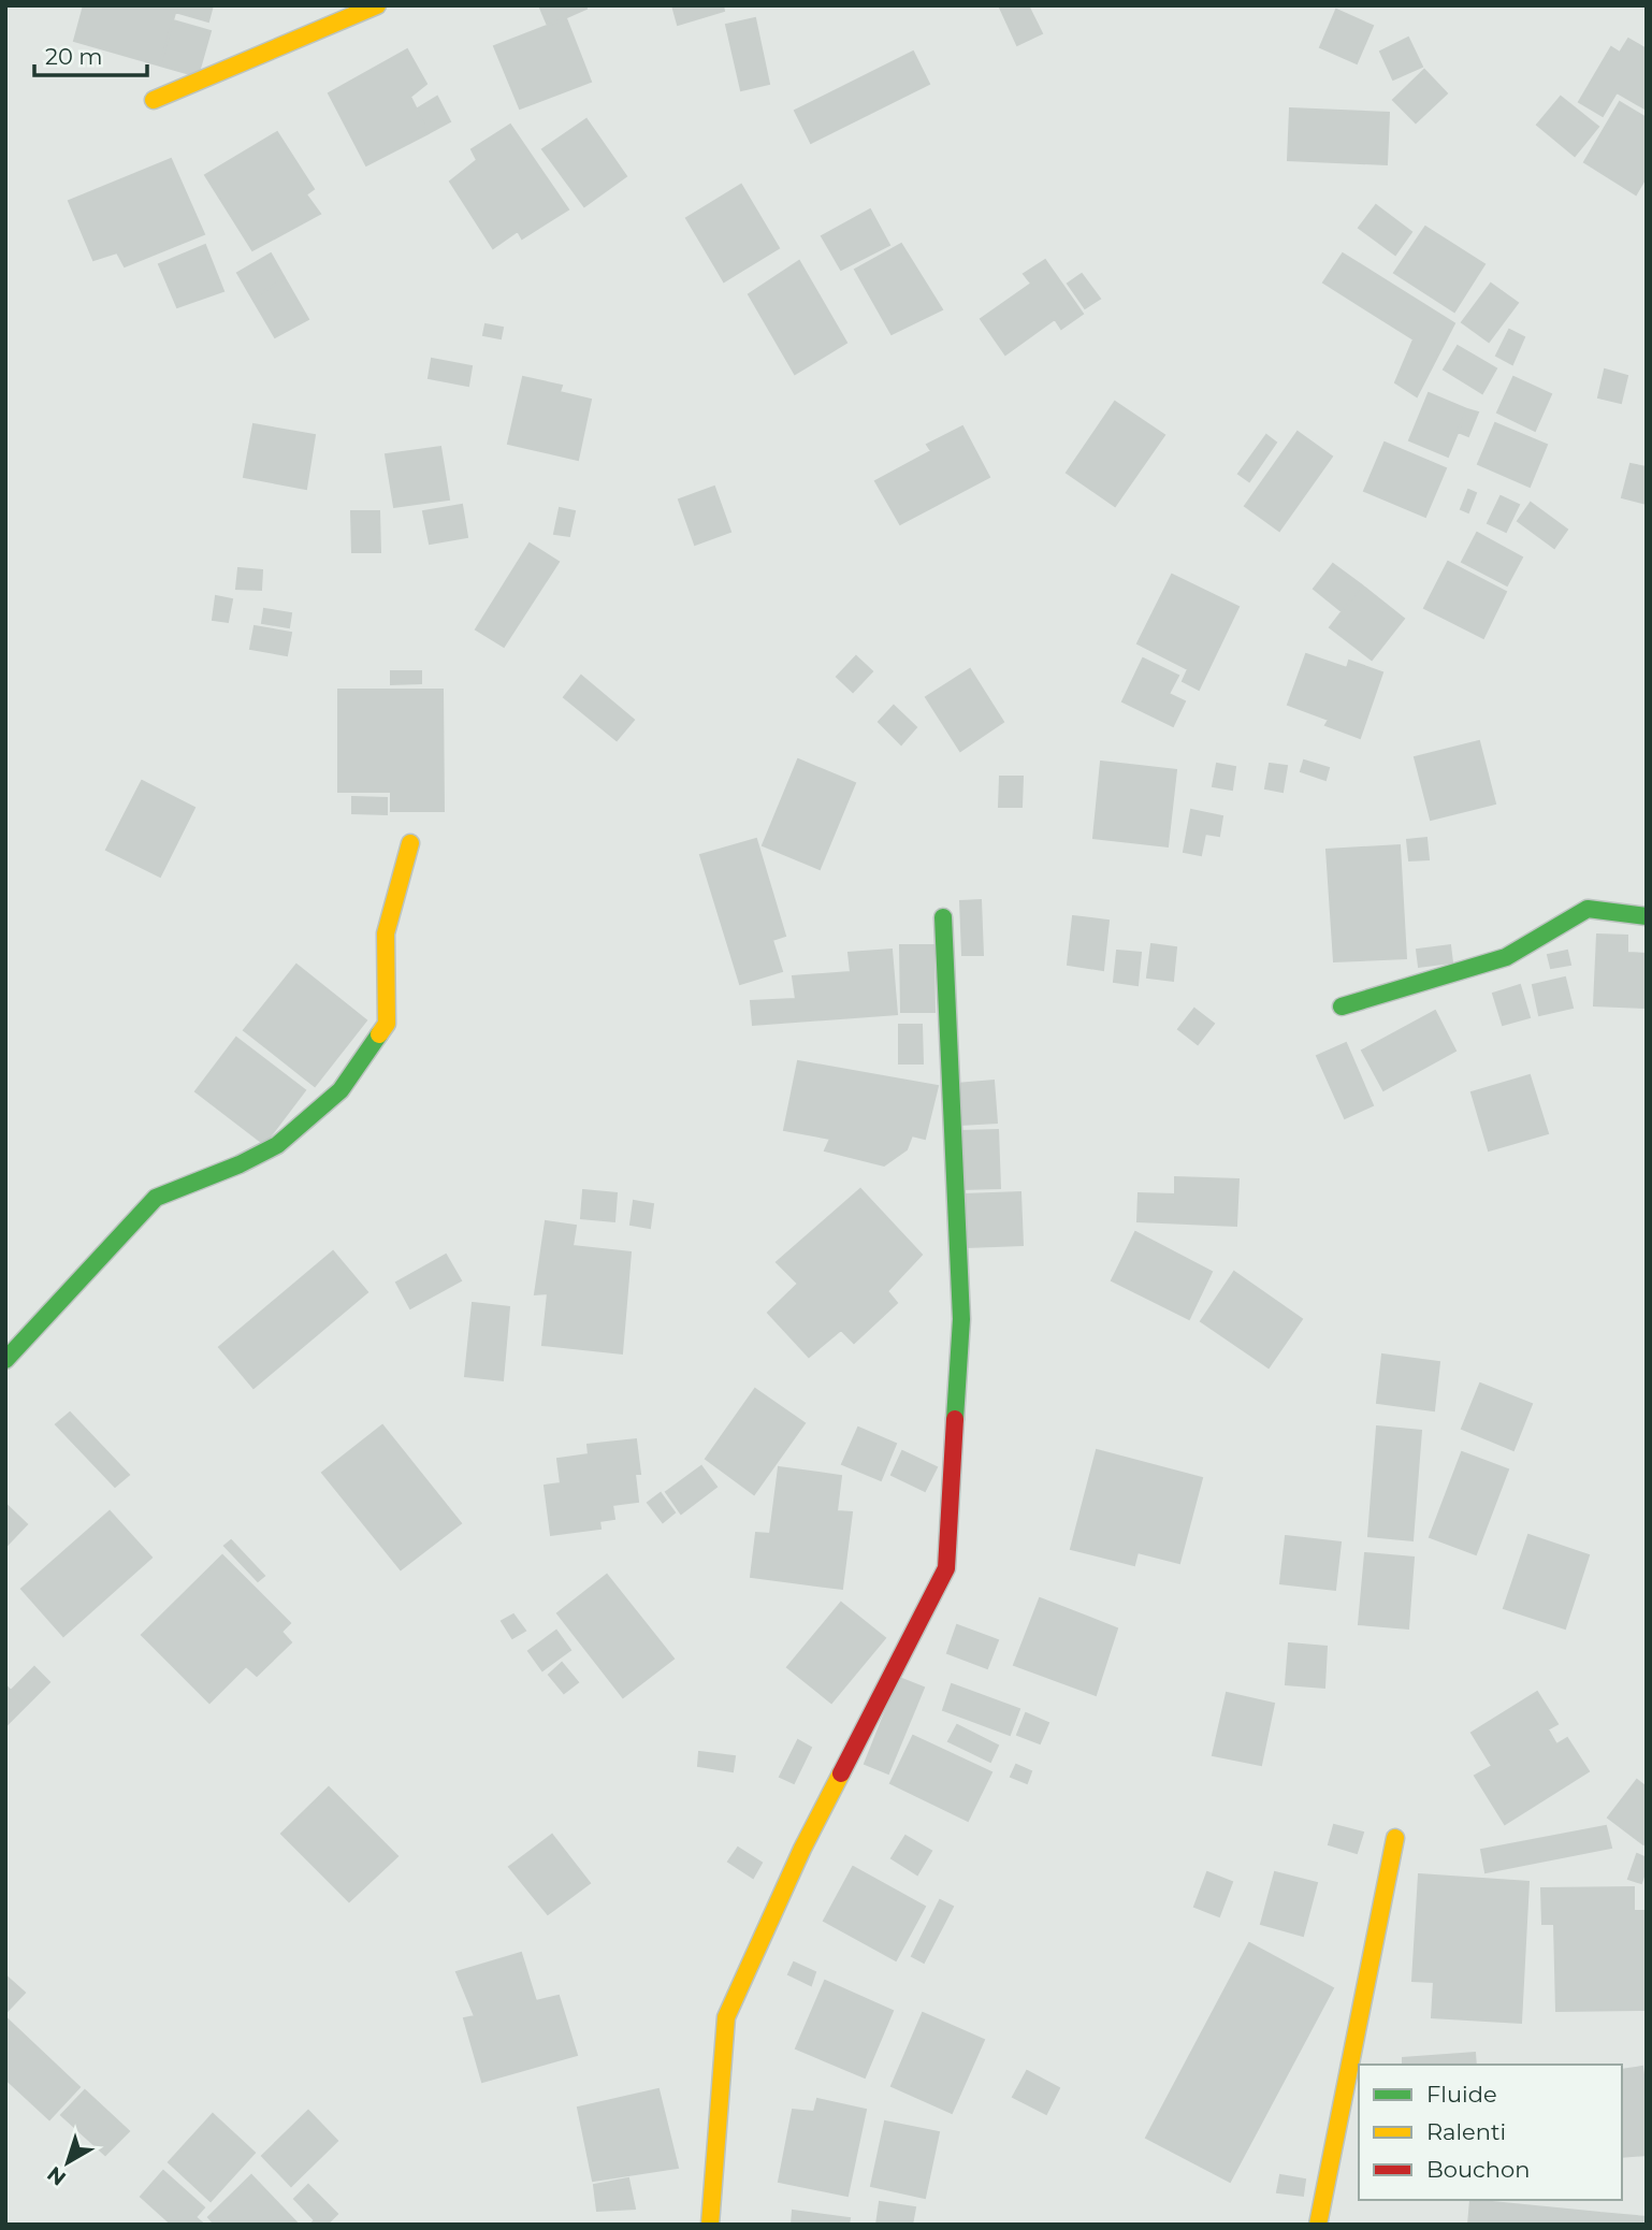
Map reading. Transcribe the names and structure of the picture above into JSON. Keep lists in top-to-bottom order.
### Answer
{
  "legend": ["Fluide", "Ralenti", "Bouchon"],
  "scale_bar": "20 m",
  "north": "bottom left"
}
